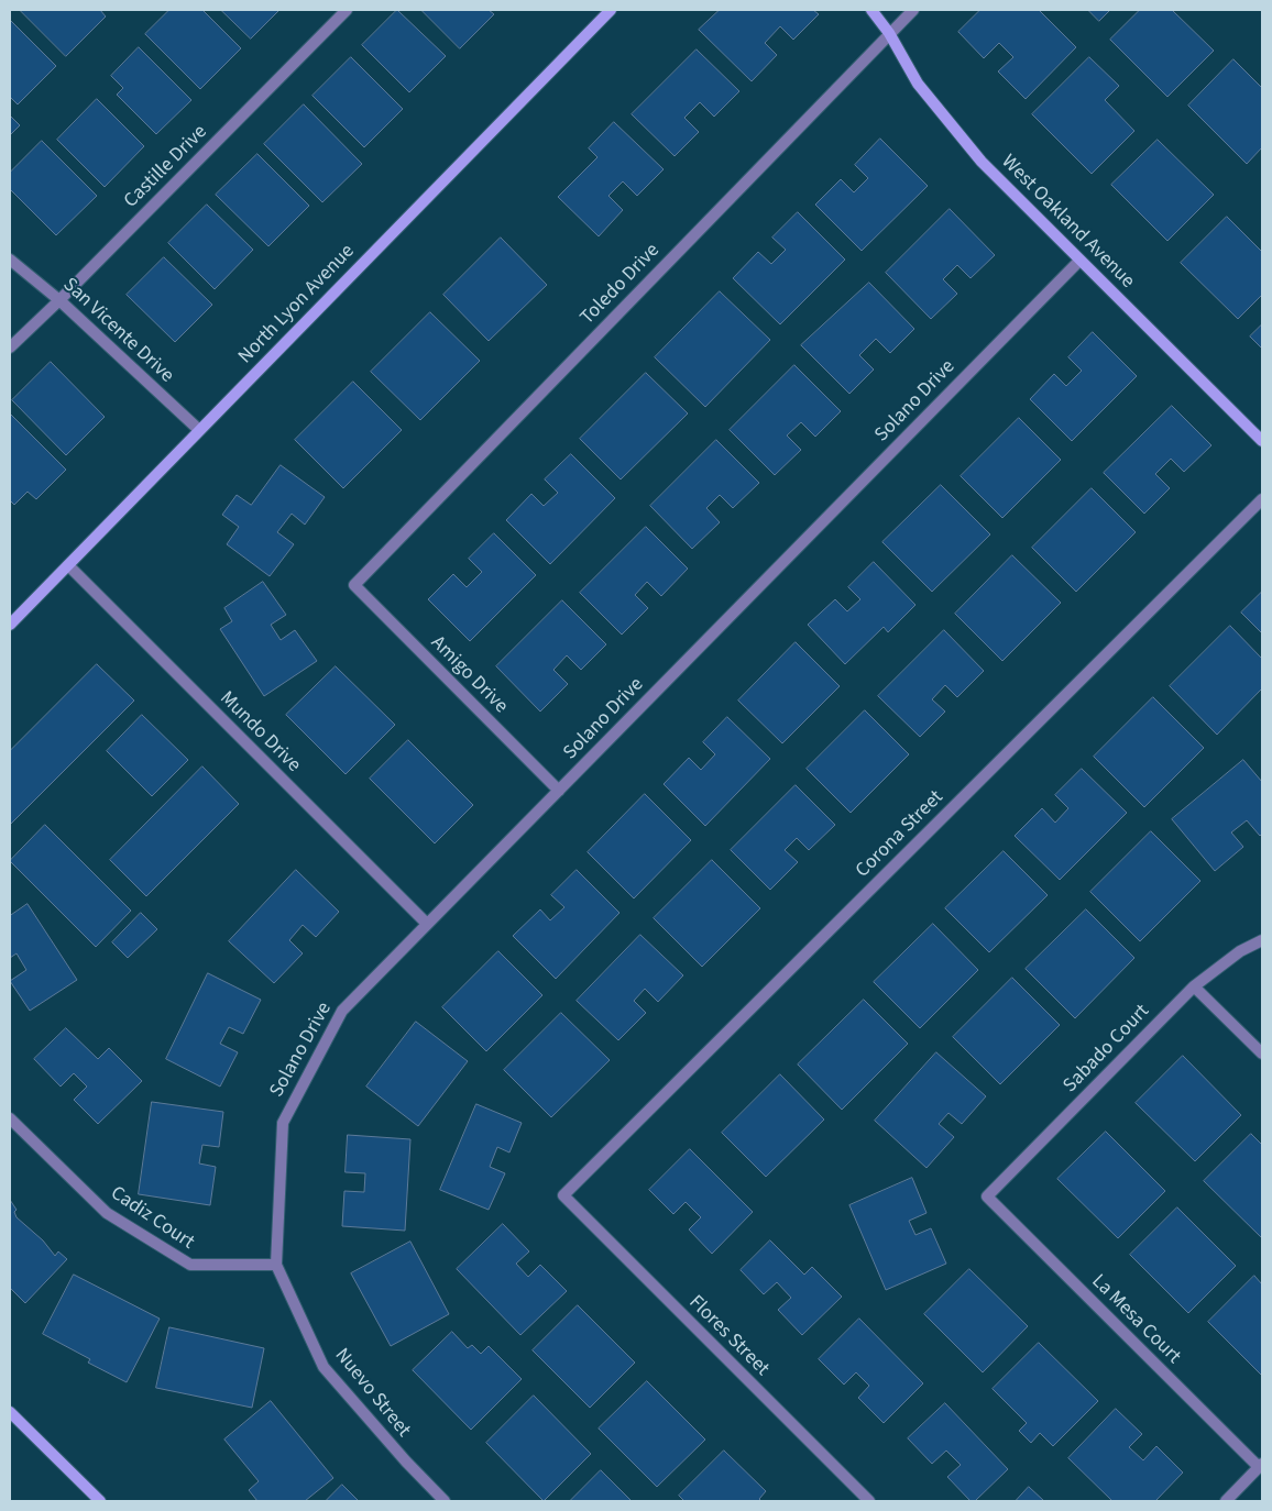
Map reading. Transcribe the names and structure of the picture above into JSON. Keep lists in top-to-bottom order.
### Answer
{
  "streets": {
    "street": [
      "Castille Drive",
      "West Oakland Avenue",
      "Toledo Drive",
      "North Lyon Avenue",
      "San Vicente Drive",
      "Solano Drive",
      "Amigo Drive",
      "Mundo Drive",
      "Corona Street",
      "Sabado Court",
      "Cadiz Court",
      "La Mesa Court",
      "Flores Street",
      "Nuevo Street"
    ]
  },
  "crossings": [
    ["Castille Drive", "San Vicente Drive"],
    ["West Oakland Avenue", "Toledo Drive"],
    ["West Oakland Avenue", "Solano Drive"],
    ["Toledo Drive", "Amigo Drive"],
    ["North Lyon Avenue", "San Vicente Drive"],
    ["North Lyon Avenue", "Mundo Drive"],
    ["Solano Drive", "Amigo Drive"],
    ["Solano Drive", "Mundo Drive"],
    ["Solano Drive", "Cadiz Court"],
    ["Solano Drive", "Nuevo Street"],
    ["Corona Street", "Flores Street"],
    ["Sabado Court", "La Mesa Court"],
    ["Cadiz Court", "Nuevo Street"]
  ]
}
